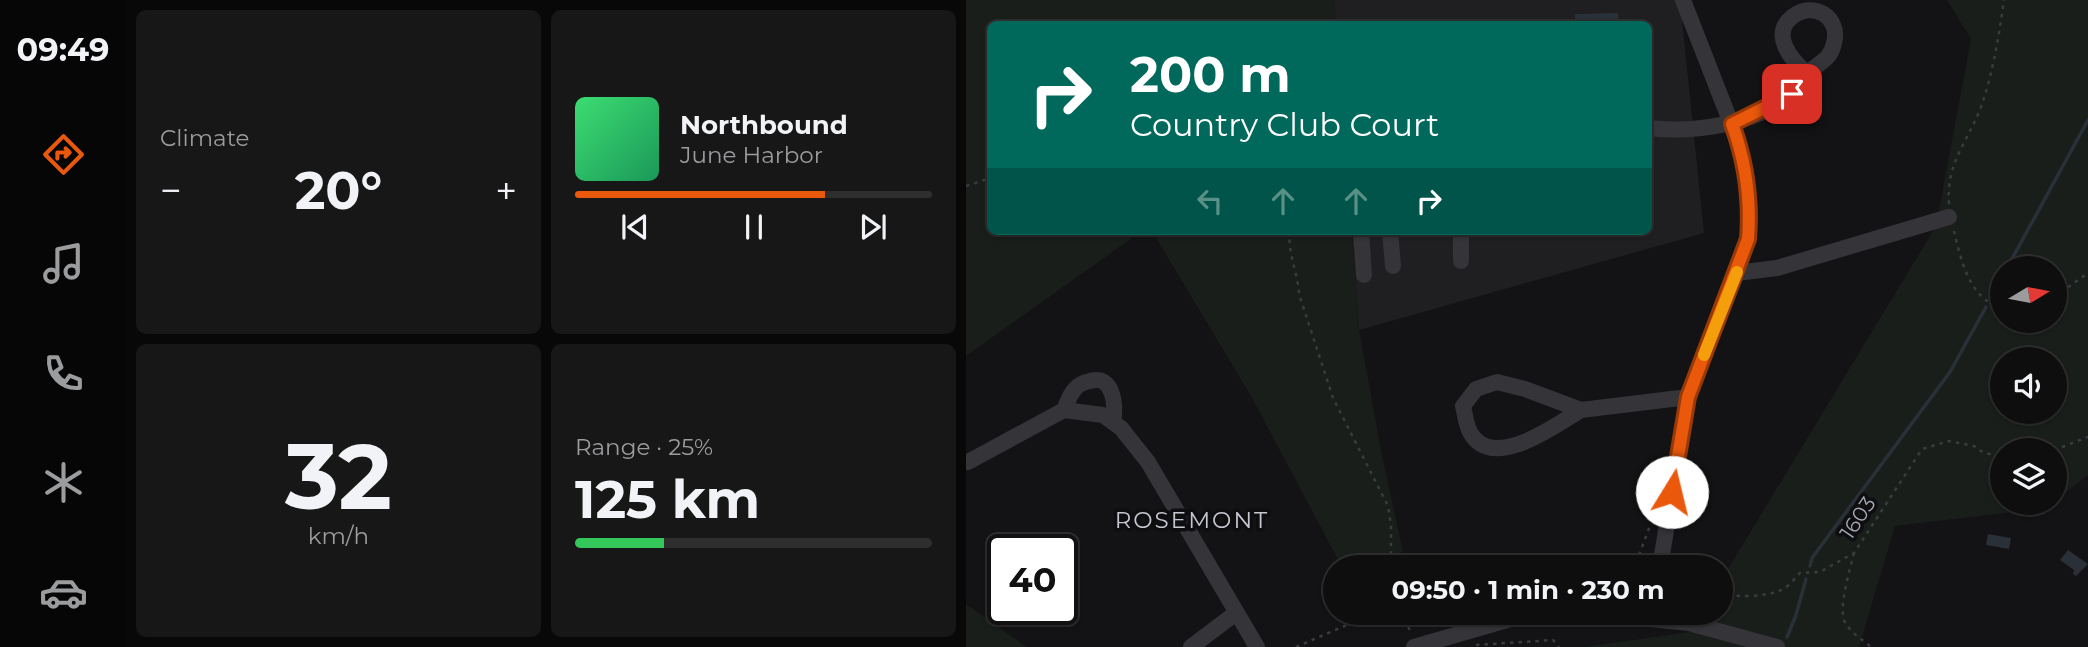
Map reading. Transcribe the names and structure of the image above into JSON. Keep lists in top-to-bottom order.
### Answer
{
  "streets": {
    "path": ["1603"]
  },
  "districts": ["ROSEMONT"],
  "north": "right",
  "page": {
    "tabs": "09:49",
    "tile": [
      "Climate",
      ["32", "km/h"],
      ["Range · 25%", "125 km"]
    ],
    "turn": ["200 m", "Country Club Court"],
    "song": ["Northbound", "June Harbor"],
    "heat": ["−", "20°", "+"],
    "limit": "40",
    "trip": "09:50 · 1 min · 230 m"
  }
}
